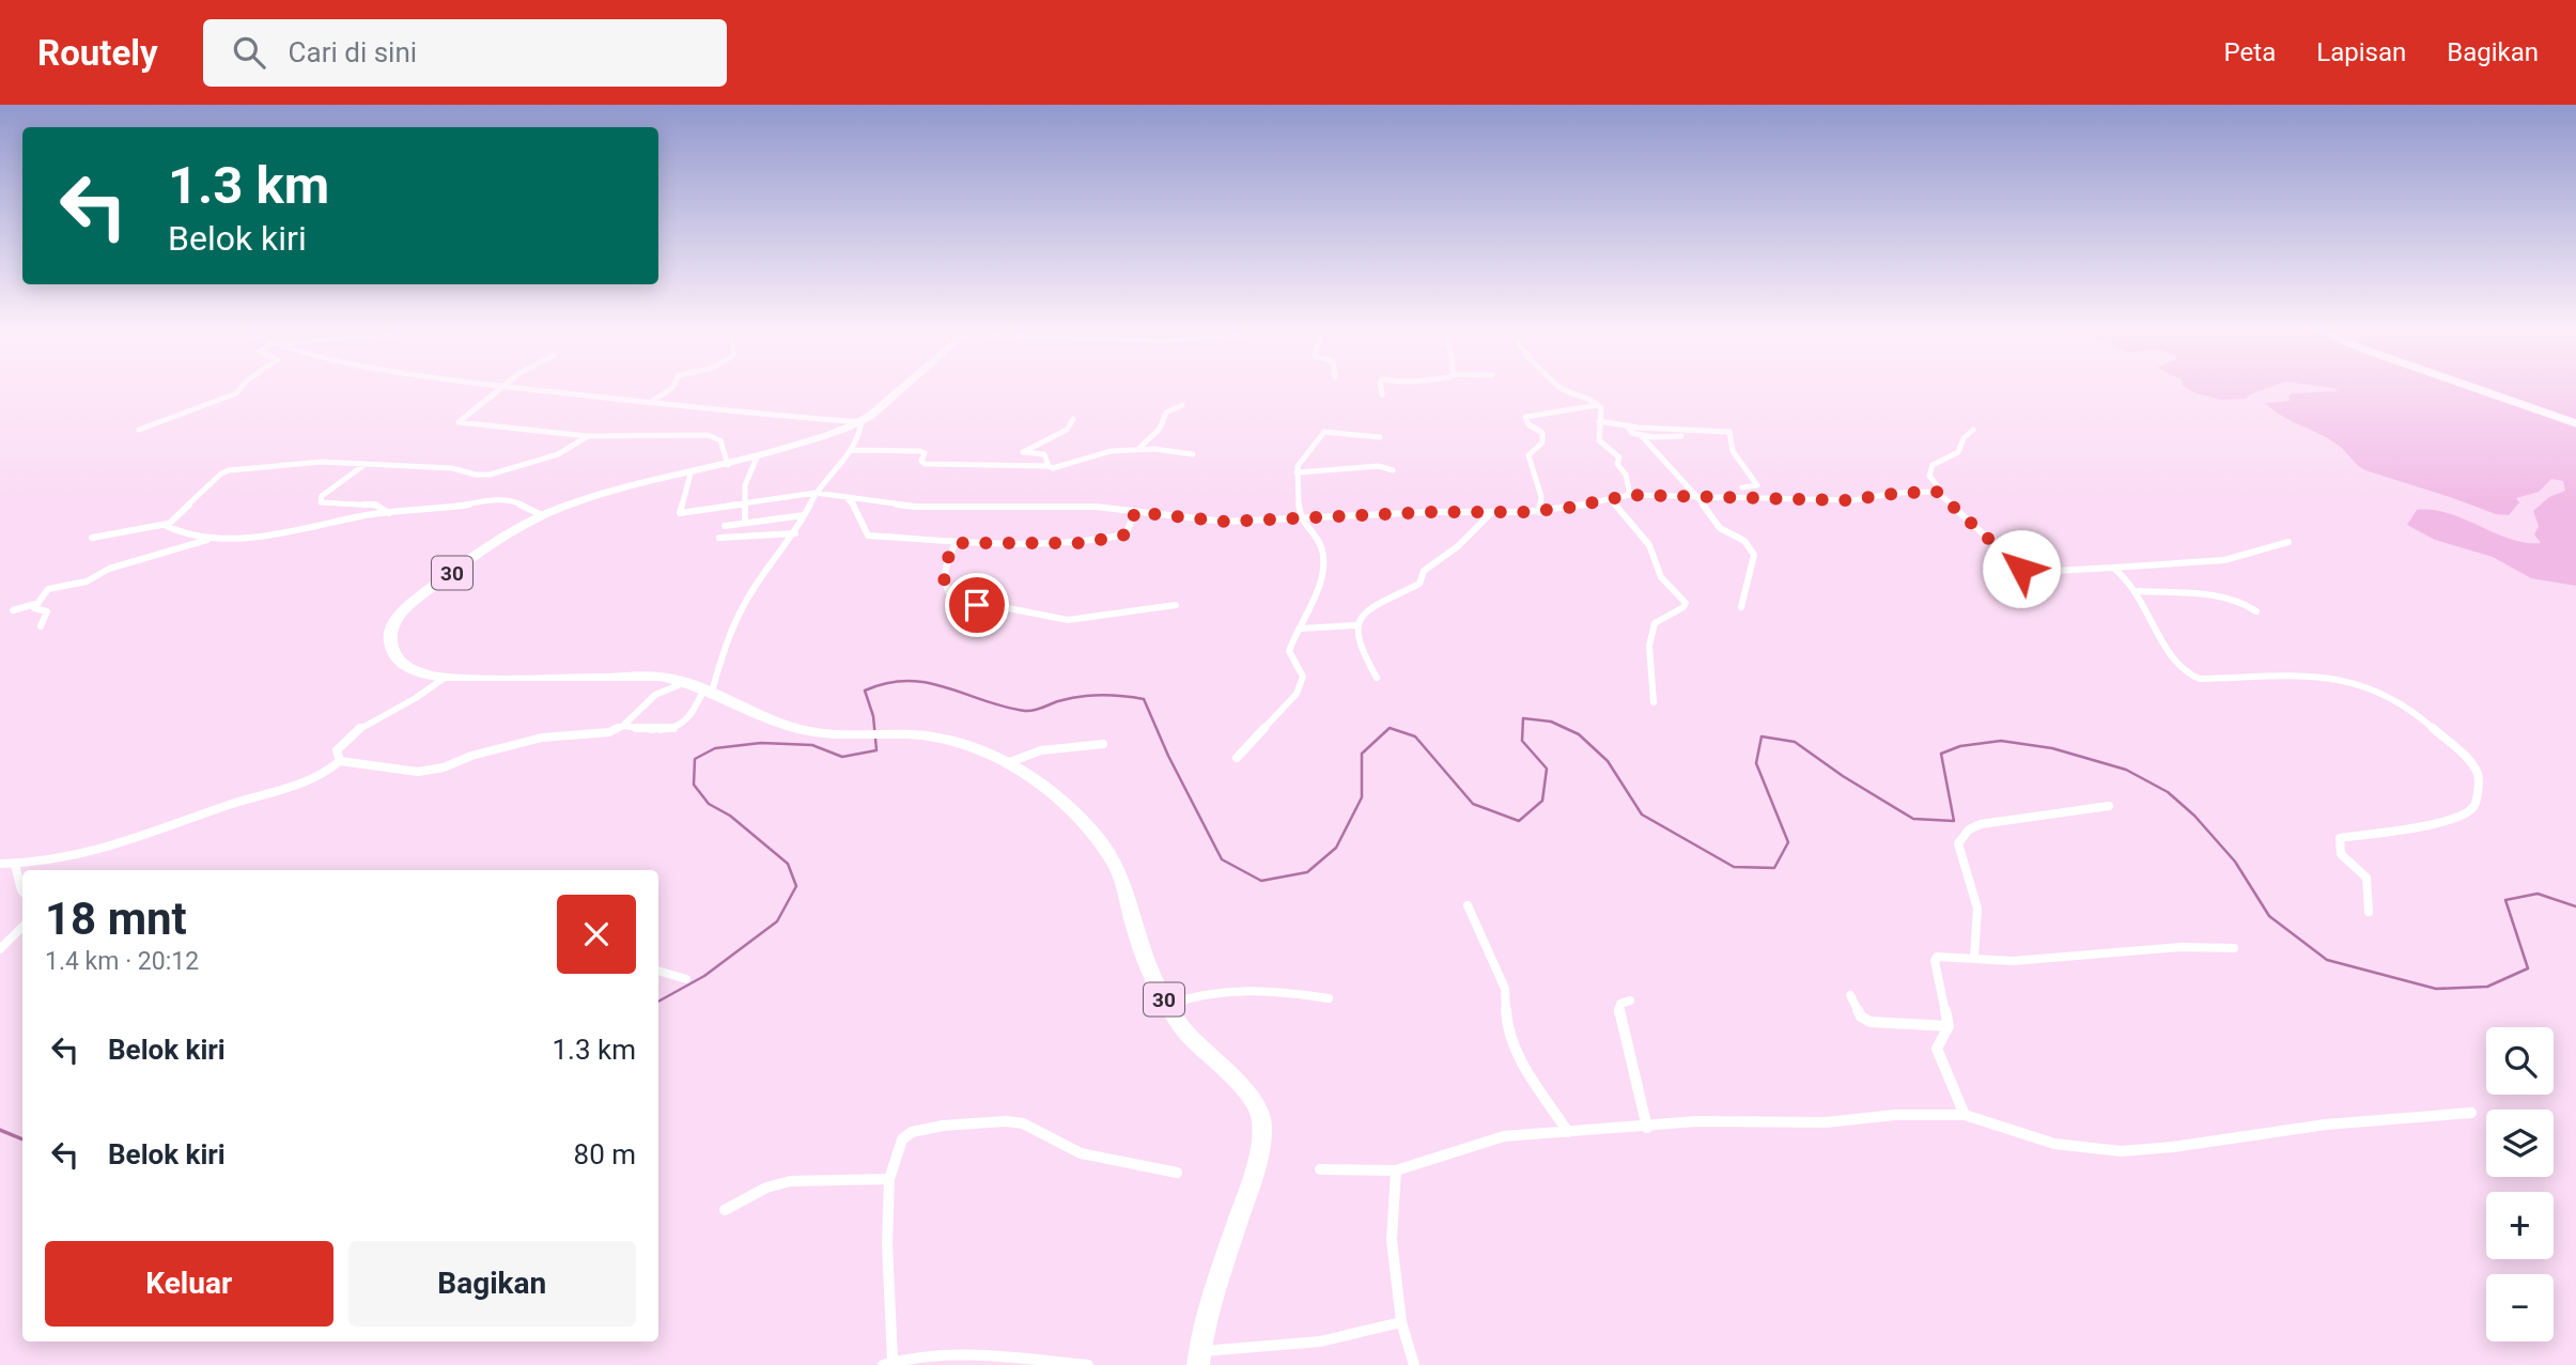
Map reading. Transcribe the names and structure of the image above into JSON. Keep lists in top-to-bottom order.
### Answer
{
  "streets": {
    "highway": ["30"]
  },
  "page": {
    "header": "Routely",
    "search": "Cari di sini",
    "nav": ["Peta", "Lapisan", "Bagikan"],
    "turn": ["1.3 km", "Belok kiri"],
    "heading": ["18 mnt", "1.4 km · 20:12"],
    "list": [
      {
        "name": "Belok kiri",
        "value": "1.3 km"
      },
      {
        "name": "Belok kiri",
        "value": "80 m"
      }
    ],
    "map_buttons": ["+", "−"],
    "buttons": ["Keluar", "Bagikan"]
  }
}
